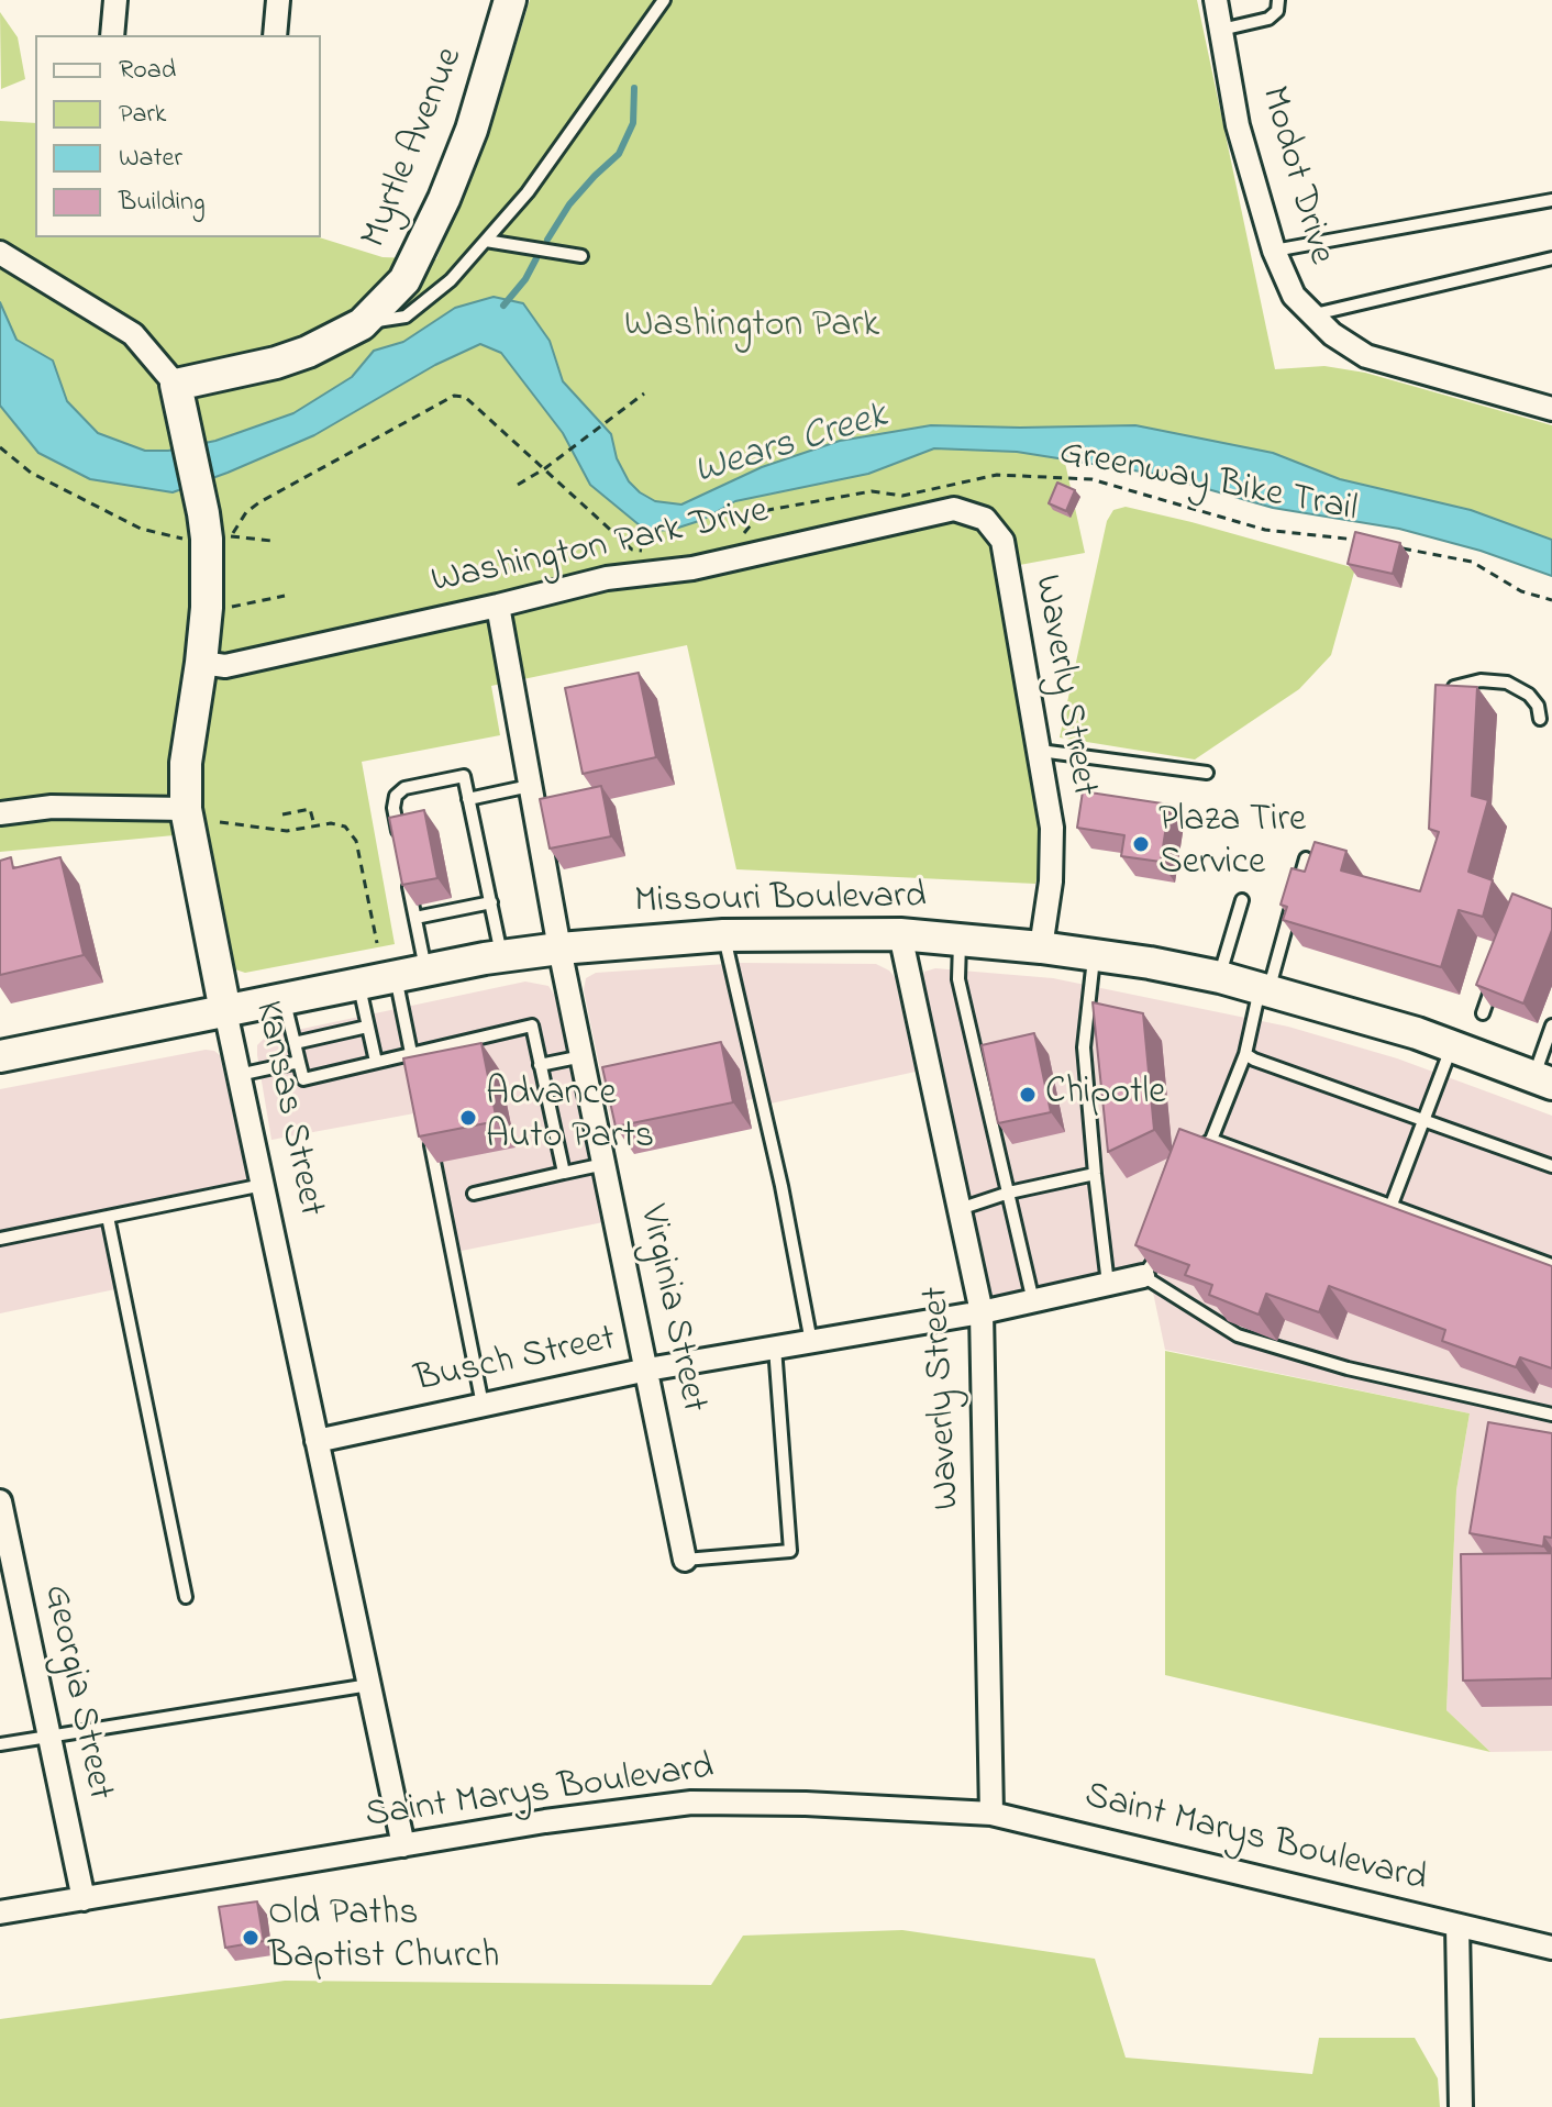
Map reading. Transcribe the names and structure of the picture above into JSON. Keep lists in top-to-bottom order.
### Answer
{
  "streets": {
    "main road": ["Myrtle Avenue", "Missouri Boulevard", "Kansas Street"],
    "street": [
      "Modot Drive",
      "Washington Park Drive",
      "Waverly Street",
      "Virginia Street",
      "Busch Street",
      "Georgia Street",
      "Saint Marys Boulevard"
    ],
    "path": ["Greenway Bike Trail"]
  },
  "crossings": [
    ["Myrtle Avenue", "Kansas Street"],
    ["Washington Park Drive", "Waverly Street"],
    ["Washington Park Drive", "Kansas Street"],
    ["Washington Park Drive", "Virginia Street"],
    ["Waverly Street", "Missouri Boulevard"],
    ["Waverly Street", "Busch Street"],
    ["Waverly Street", "Saint Marys Boulevard"],
    ["Missouri Boulevard", "Kansas Street"],
    ["Missouri Boulevard", "Virginia Street"],
    ["Kansas Street", "Busch Street"],
    ["Kansas Street", "Saint Marys Boulevard"],
    ["Virginia Street", "Busch Street"],
    ["Georgia Street", "Saint Marys Boulevard"]
  ],
  "water": ["Wears Creek"],
  "parks": ["Washington Park"],
  "places": [
    "Plaza Tire Service",
    "Chipotle",
    "Advance Auto Parts",
    "Old Paths Baptist Church"
  ],
  "legend": [
    "Road",
    "Park",
    "Water",
    "Building"
  ]
}
